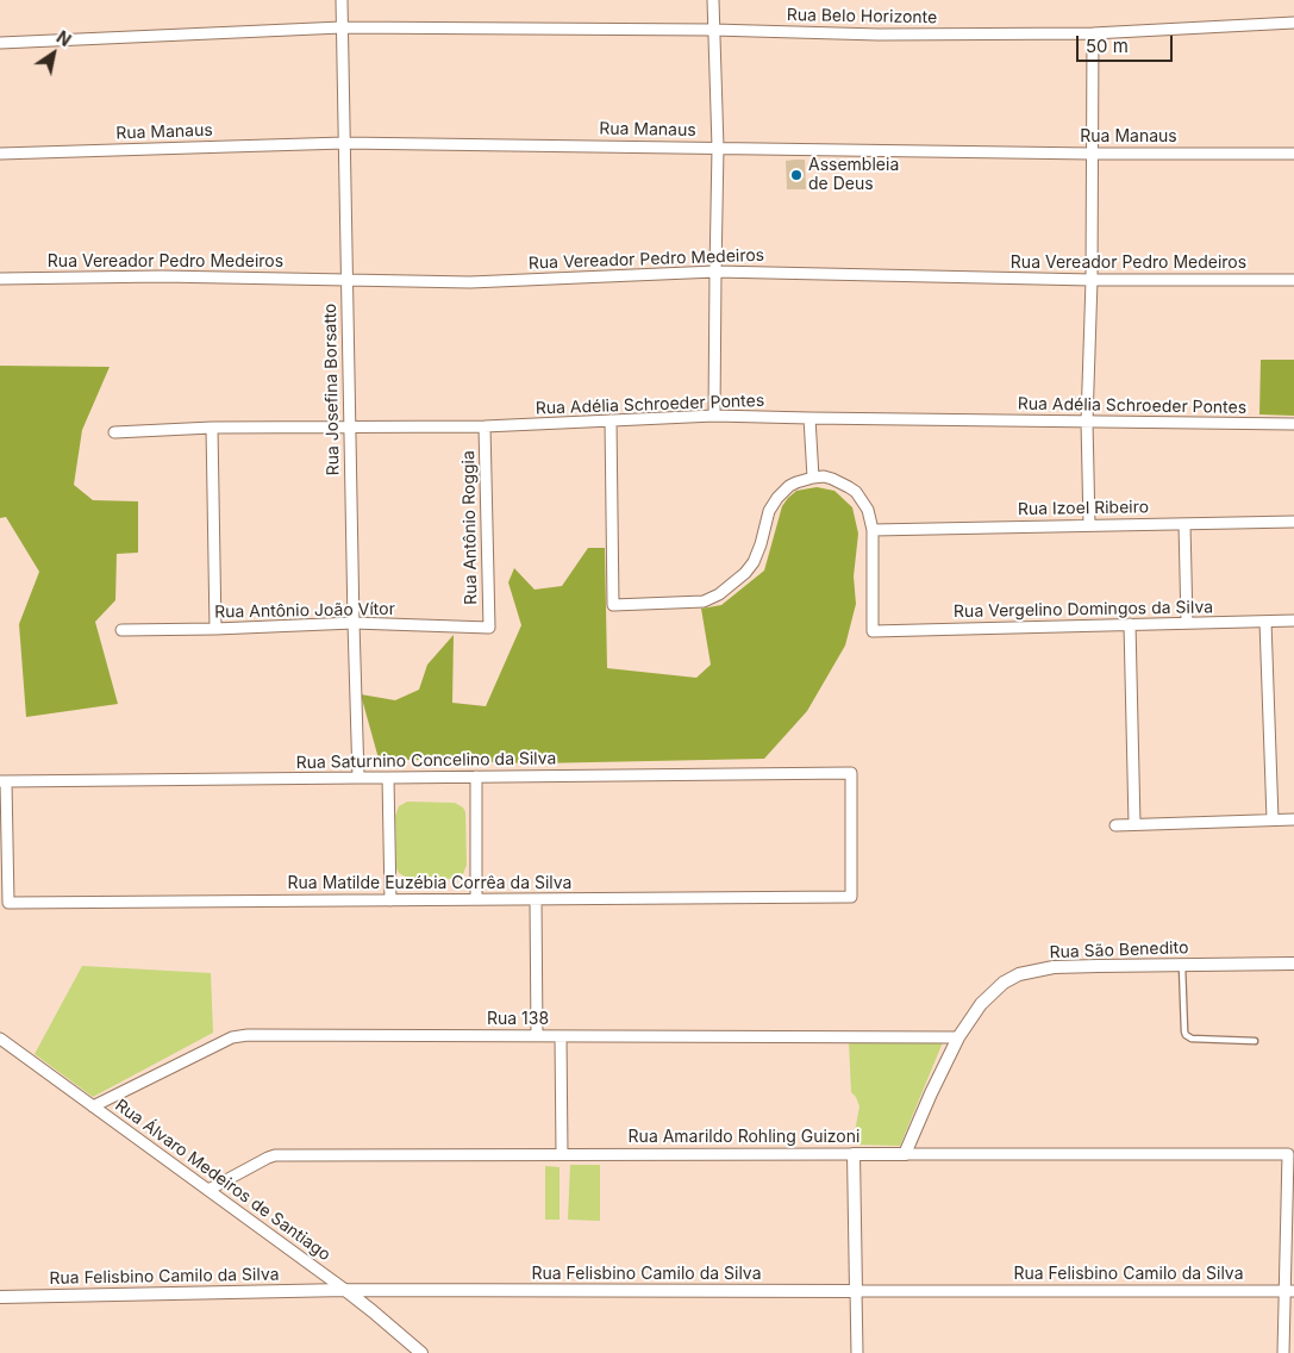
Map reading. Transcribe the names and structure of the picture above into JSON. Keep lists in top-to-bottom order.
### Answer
{
  "streets": {
    "street": [
      "Rua Belo Horizonte",
      "Rua Manaus",
      "Rua Vereador Pedro Medeiros",
      "Rua Josefina Borsatto",
      "Rua Adélia Schroeder Pontes",
      "Rua Izoel Ribeiro",
      "Rua Antônio Roggia",
      "Rua Vergelino Domingos da Silva",
      "Rua Antônio João Vítor",
      "Rua Saturnino Concelino da Silva",
      "Rua Matilde Euzébia Corrêa da Silva",
      "Rua São Benedito",
      "Rua 138",
      "Rua Amarildo Rohling Guizoni",
      "Rua Álvaro Medeiros de Santiago",
      "Rua Felisbino Camilo da Silva"
    ]
  },
  "crossings": [
    ["Rua Belo Horizonte", "Rua Josefina Borsatto"],
    ["Rua Manaus", "Rua Josefina Borsatto"],
    ["Rua Vereador Pedro Medeiros", "Rua Josefina Borsatto"],
    ["Rua Josefina Borsatto", "Rua Adélia Schroeder Pontes"],
    ["Rua Josefina Borsatto", "Rua Antônio João Vítor"],
    ["Rua Josefina Borsatto", "Rua Saturnino Concelino da Silva"],
    ["Rua Adélia Schroeder Pontes", "Rua Antônio Roggia"],
    ["Rua Izoel Ribeiro", "Rua Vergelino Domingos da Silva"],
    ["Rua Antônio Roggia", "Rua Antônio João Vítor"],
    ["Rua Saturnino Concelino da Silva", "Rua Matilde Euzébia Corrêa da Silva"],
    ["Rua São Benedito", "Rua 138"],
    ["Rua São Benedito", "Rua Amarildo Rohling Guizoni"],
    ["Rua 138", "Rua Álvaro Medeiros de Santiago"],
    ["Rua Amarildo Rohling Guizoni", "Rua Álvaro Medeiros de Santiago"],
    ["Rua Amarildo Rohling Guizoni", "Rua Felisbino Camilo da Silva"],
    ["Rua Álvaro Medeiros de Santiago", "Rua Felisbino Camilo da Silva"]
  ],
  "places": ["Assembleia de Deus"],
  "scale_bar": "50 m",
  "north": "top right"
}
